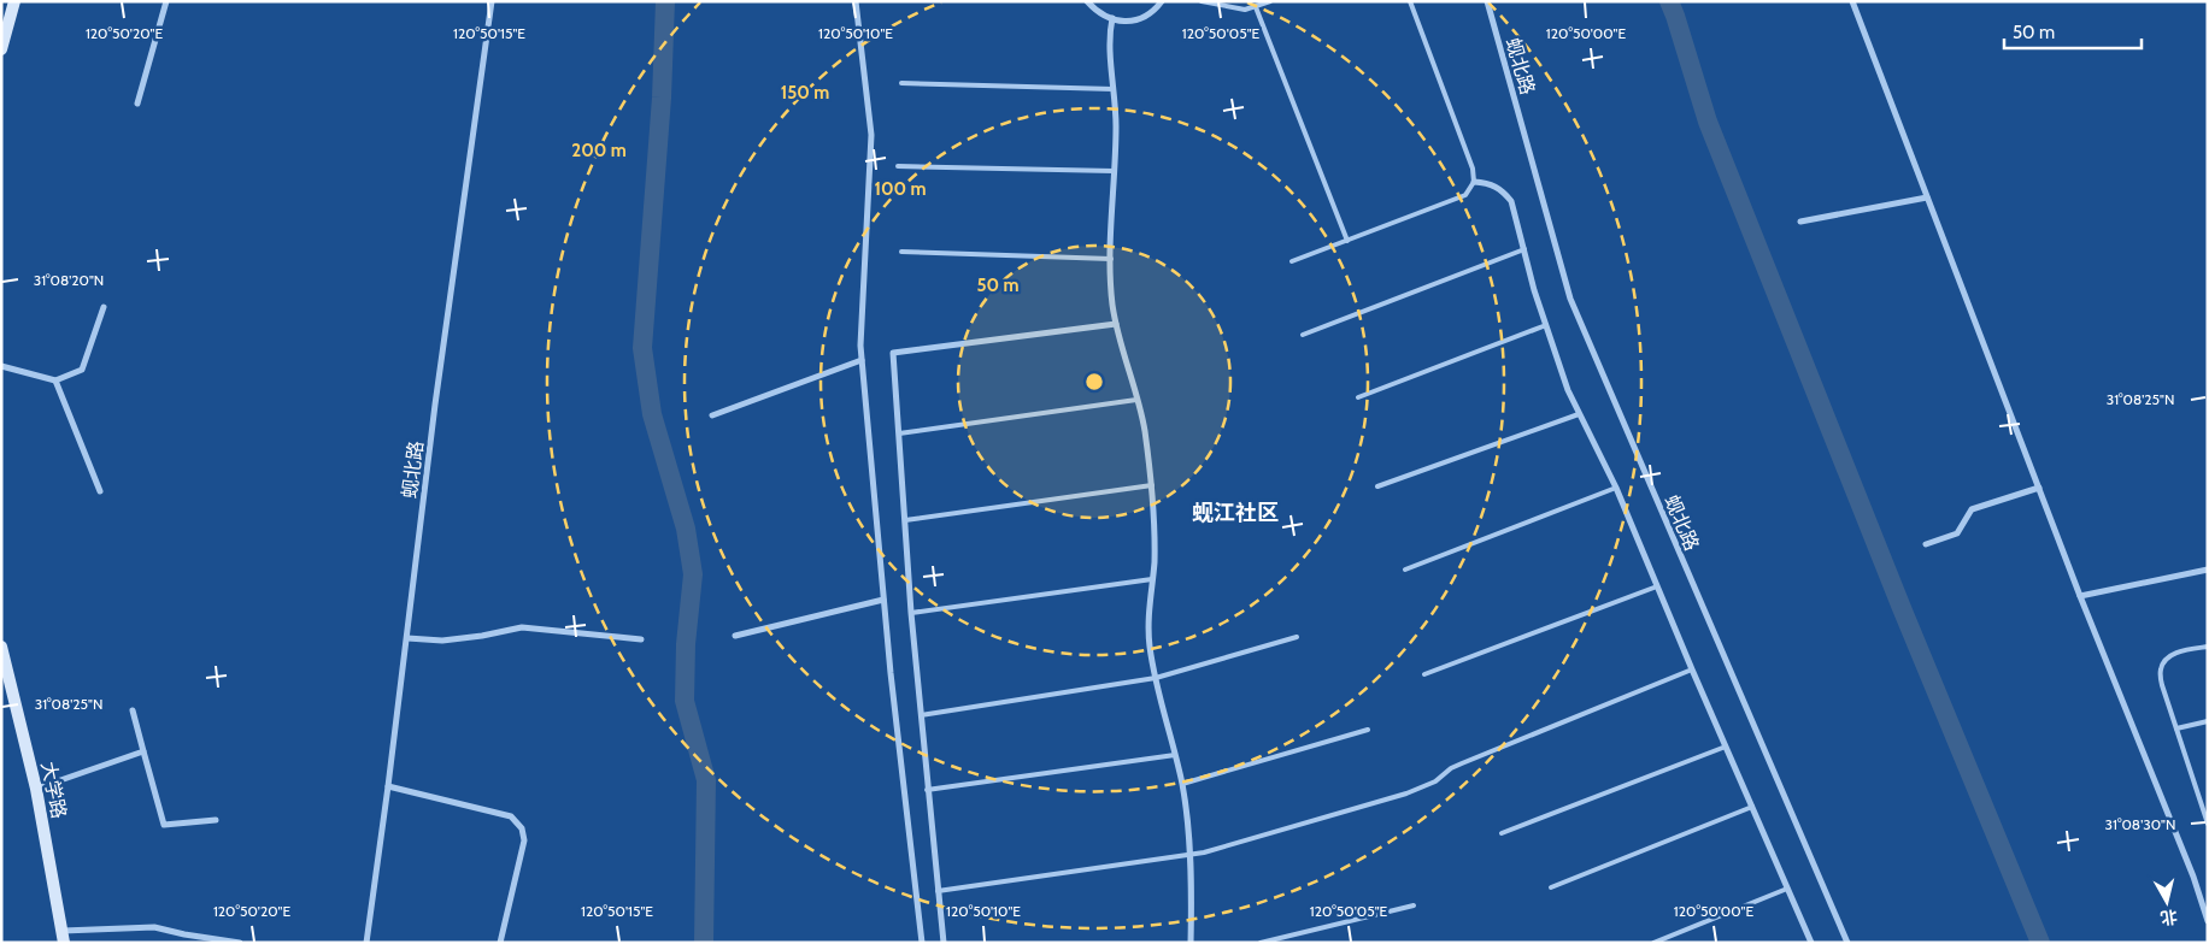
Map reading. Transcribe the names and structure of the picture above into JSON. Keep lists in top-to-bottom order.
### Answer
{
  "streets": {
    "main road": ["大学路"],
    "street": ["蚬北路"]
  },
  "districts": ["蚬江社区"],
  "scale_bar": "50 m",
  "north": "bottom",
  "coordinates": [
    "120°50'20\"E",
    "120°50'15\"E",
    "120°50'10\"E",
    "120°50'05\"E",
    "120°50'00\"E",
    "31°08'20\"N",
    "31°08'25\"N",
    "31°08'30\"N"
  ],
  "rings": [
    "150 m",
    "200 m",
    "100 m",
    "50 m"
  ]
}
